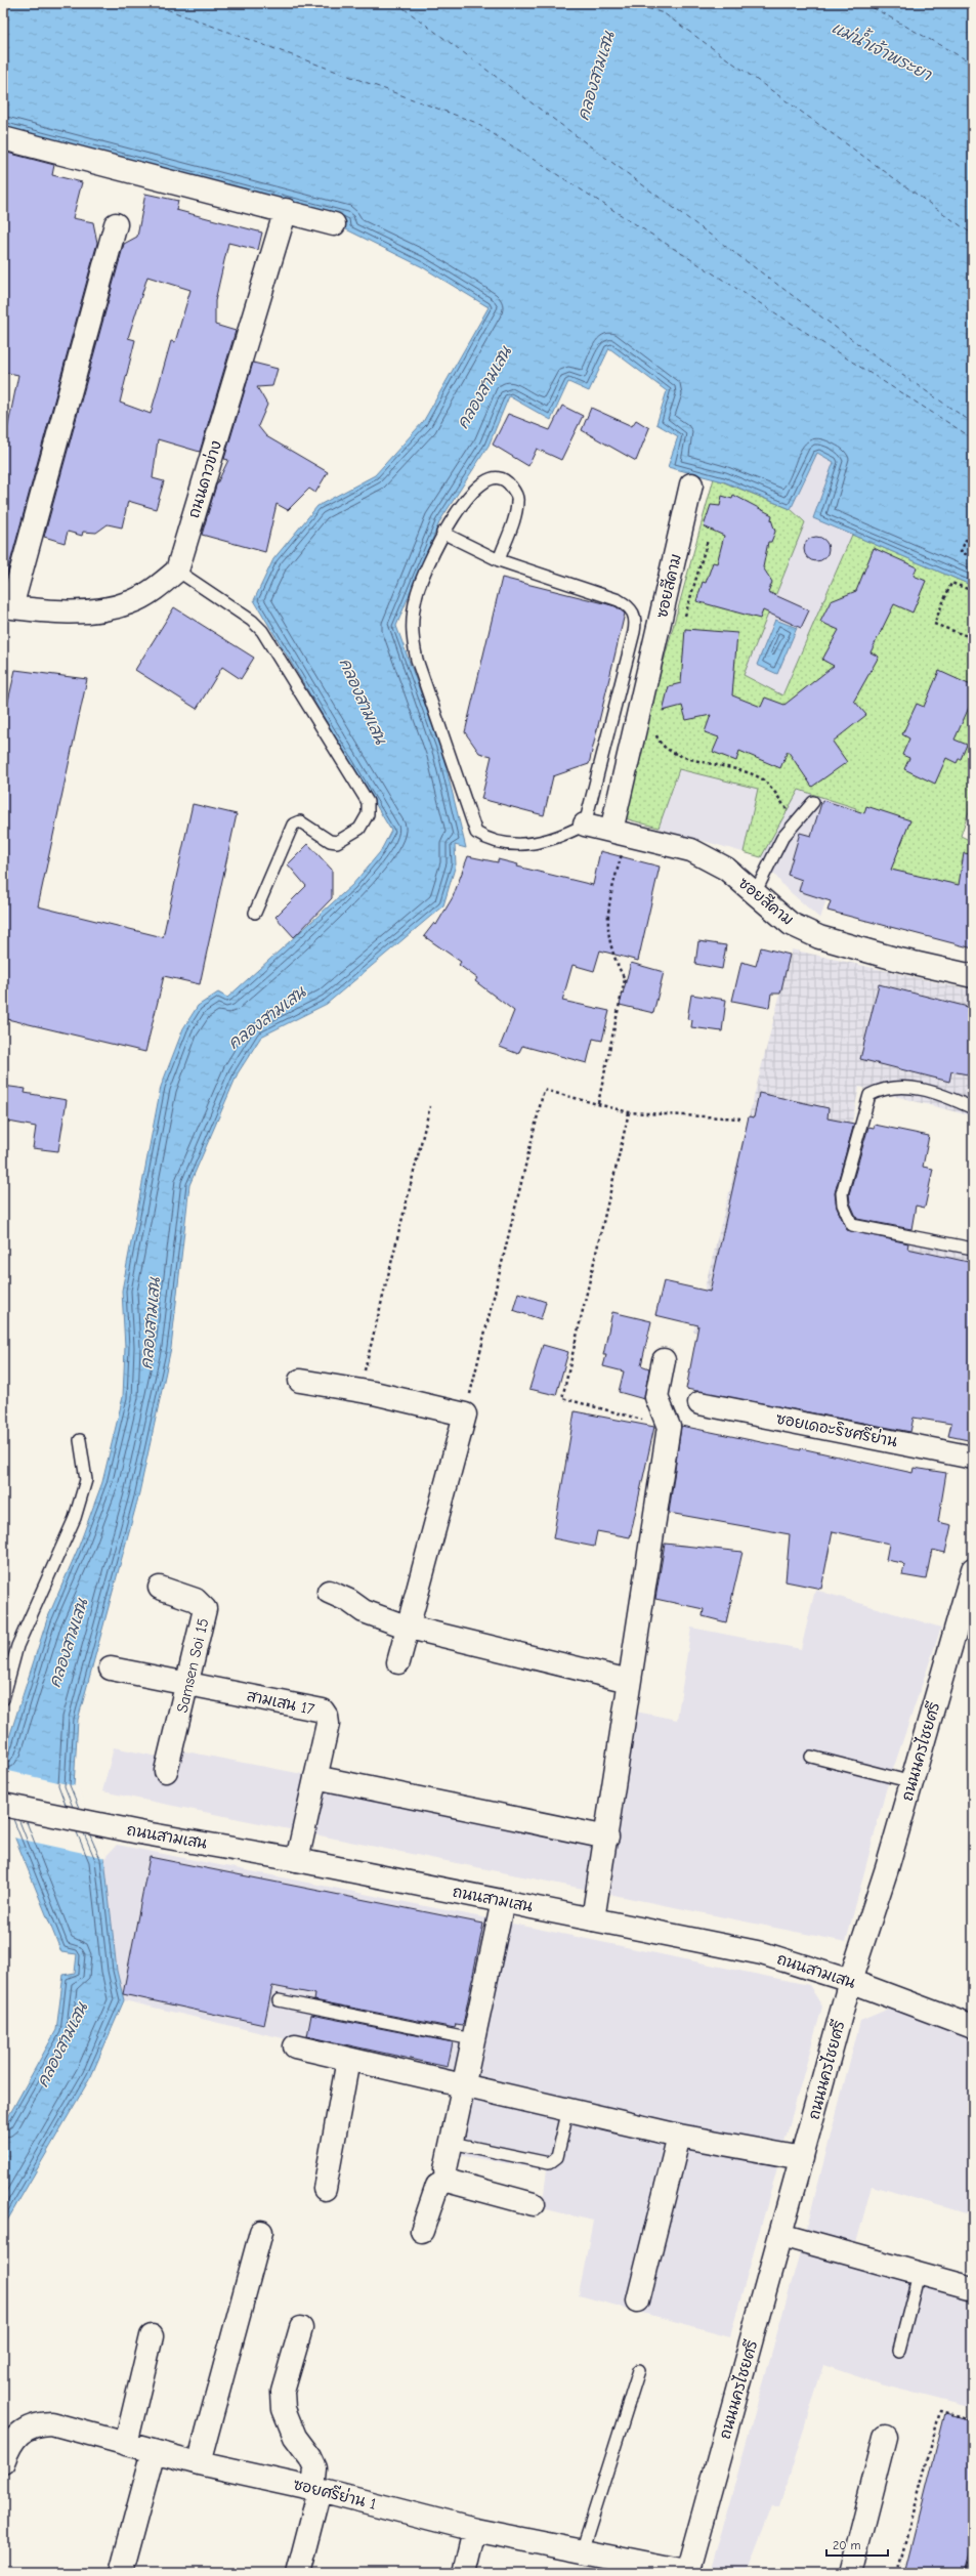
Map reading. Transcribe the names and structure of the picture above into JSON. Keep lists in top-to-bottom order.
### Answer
{
  "streets": {
    "street": [
      "ถนนดาวข่าง",
      "ซอยสีคาม",
      "ซอยเดอะริชศรีย่าน",
      "Samsen Soi 15",
      "สามเสน 17",
      "ถนนนครไชยศรี",
      "ถนนสามเสน",
      "ซอยศรีย่าน 1"
    ]
  },
  "crossings": [
    ["Samsen Soi 15", "สามเสน 17"],
    ["สามเสน 17", "ถนนสามเสน"],
    ["ถนนนครไชยศรี", "ถนนสามเสน"],
    ["ถนนนครไชยศรี", "ซอยศรีย่าน 1"]
  ],
  "water": ["แม่น้ำเจ้าพระยา", "คลองสามเสน"],
  "scale_bar": "20 m"
}
